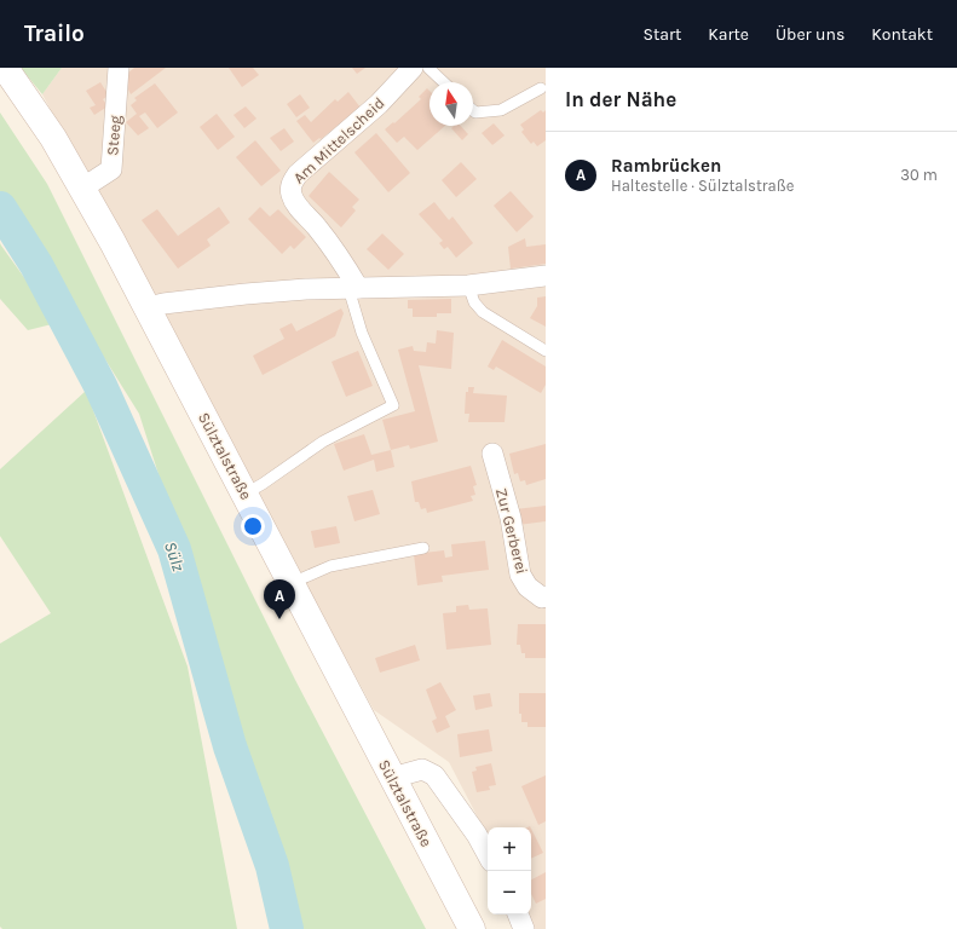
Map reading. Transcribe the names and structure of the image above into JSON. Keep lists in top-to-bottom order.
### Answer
{
  "streets": {
    "main road": ["Sülztalstraße"],
    "street": ["Steeg", "Am Mittelscheid", "Zur Gerberei"]
  },
  "crossings": [
    ["Steeg", "Sülztalstraße"]
  ],
  "water": ["Sülz"],
  "north": "top",
  "page": {
    "header": "Trailo",
    "nav": [
      "Start",
      "Karte",
      "Über uns",
      "Kontakt"
    ],
    "heading": "In der Nähe",
    "list": [
      {
        "mark": "A",
        "name": "Rambrücken",
        "note": "Haltestelle · Sülztalstraße",
        "value": "30 m"
      }
    ],
    "pins": "A",
    "map_buttons": ["+", "−"]
  }
}
